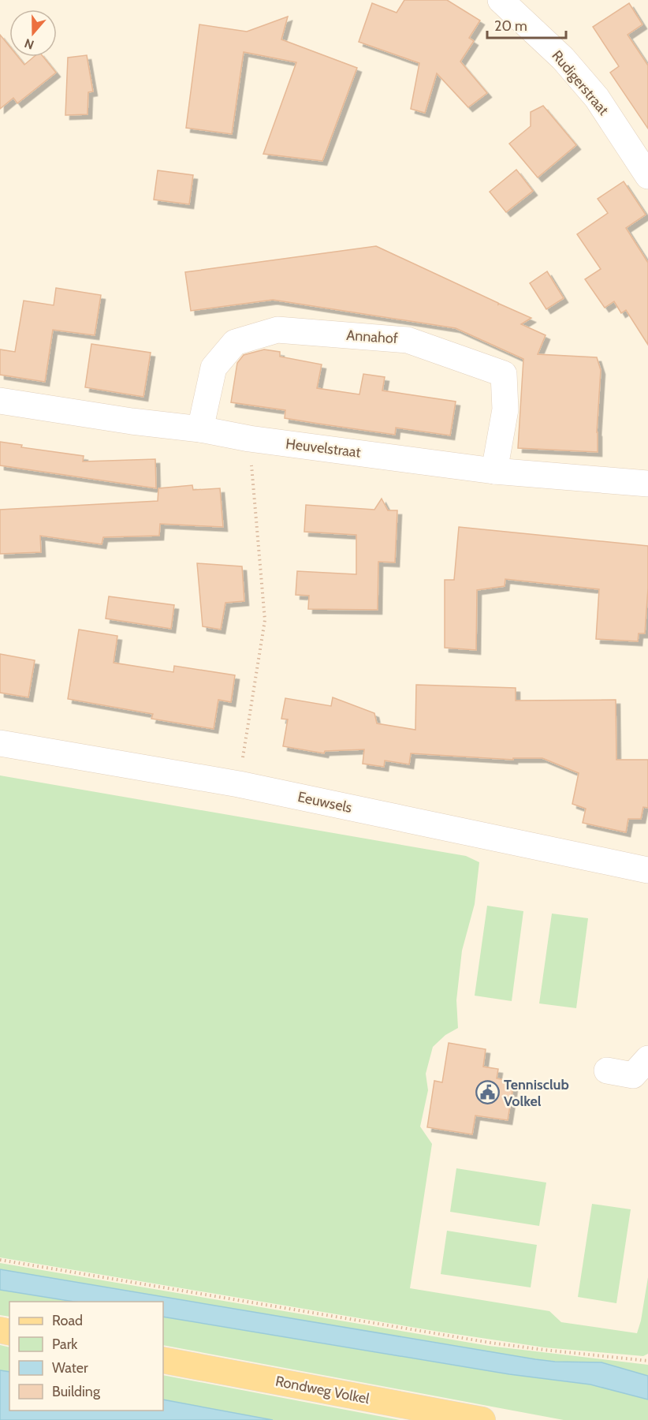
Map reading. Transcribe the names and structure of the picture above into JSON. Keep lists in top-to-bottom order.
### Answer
{
  "streets": {
    "main road": ["Rondweg Volkel"],
    "street": [
      "Rudigerstraat",
      "Annahof",
      "Heuvelstraat",
      "Eeuwsels"
    ]
  },
  "crossings": [
    ["Annahof", "Heuvelstraat"]
  ],
  "places": {
    "public building": ["Tennisclub Volkel"]
  },
  "legend": [
    "Road",
    "Park",
    "Water",
    "Building"
  ],
  "scale_bar": "20 m",
  "north": "bottom"
}
